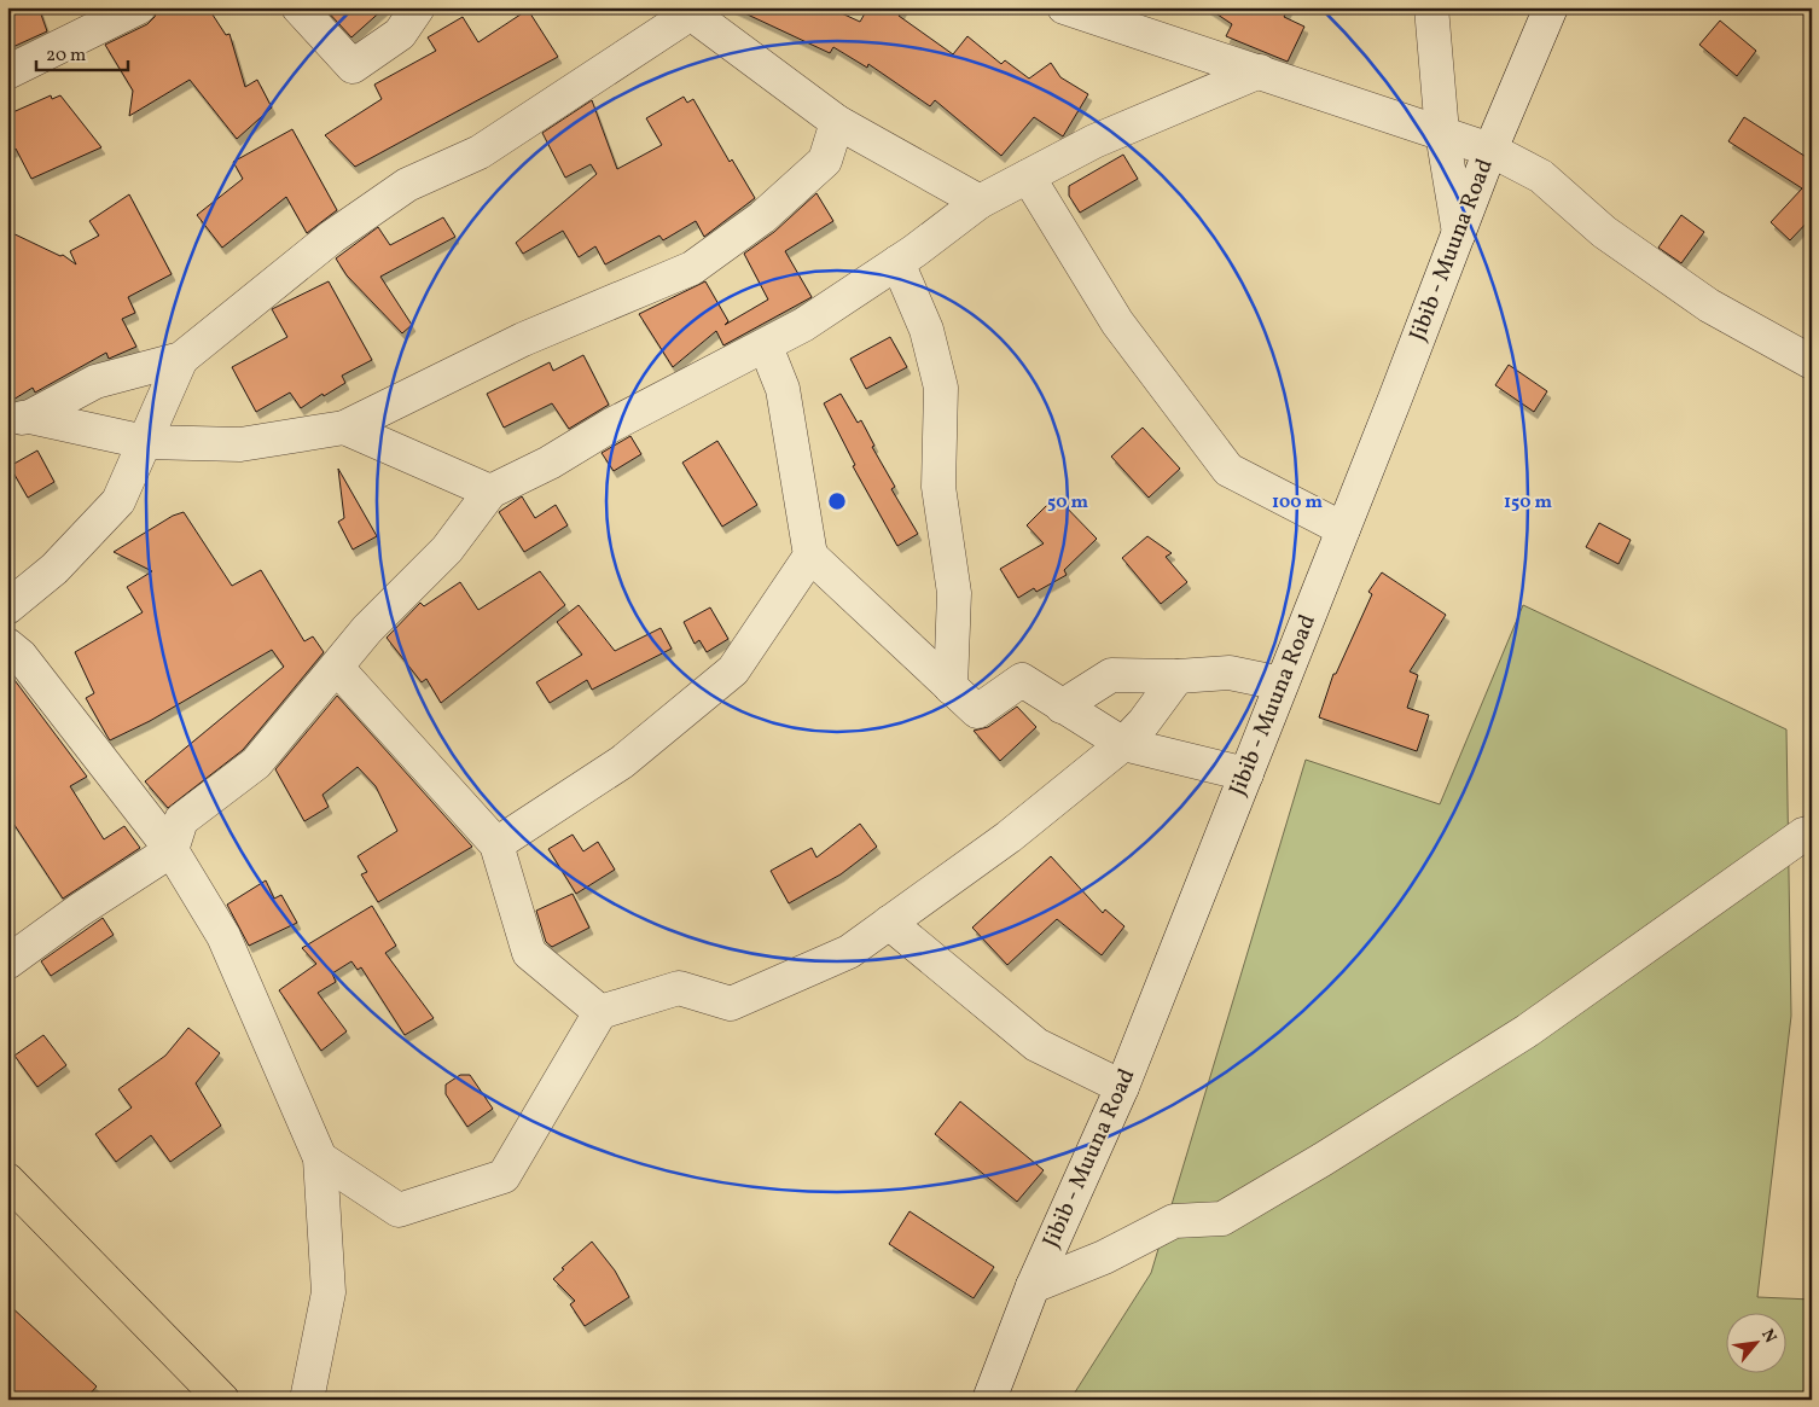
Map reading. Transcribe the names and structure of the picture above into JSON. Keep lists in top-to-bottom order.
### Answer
{
  "streets": {
    "street": ["Jibib - Muuna Road"]
  },
  "scale_bar": "20 m",
  "north": "top right",
  "rings": ["50 m", "100 m", "150 m"]
}
